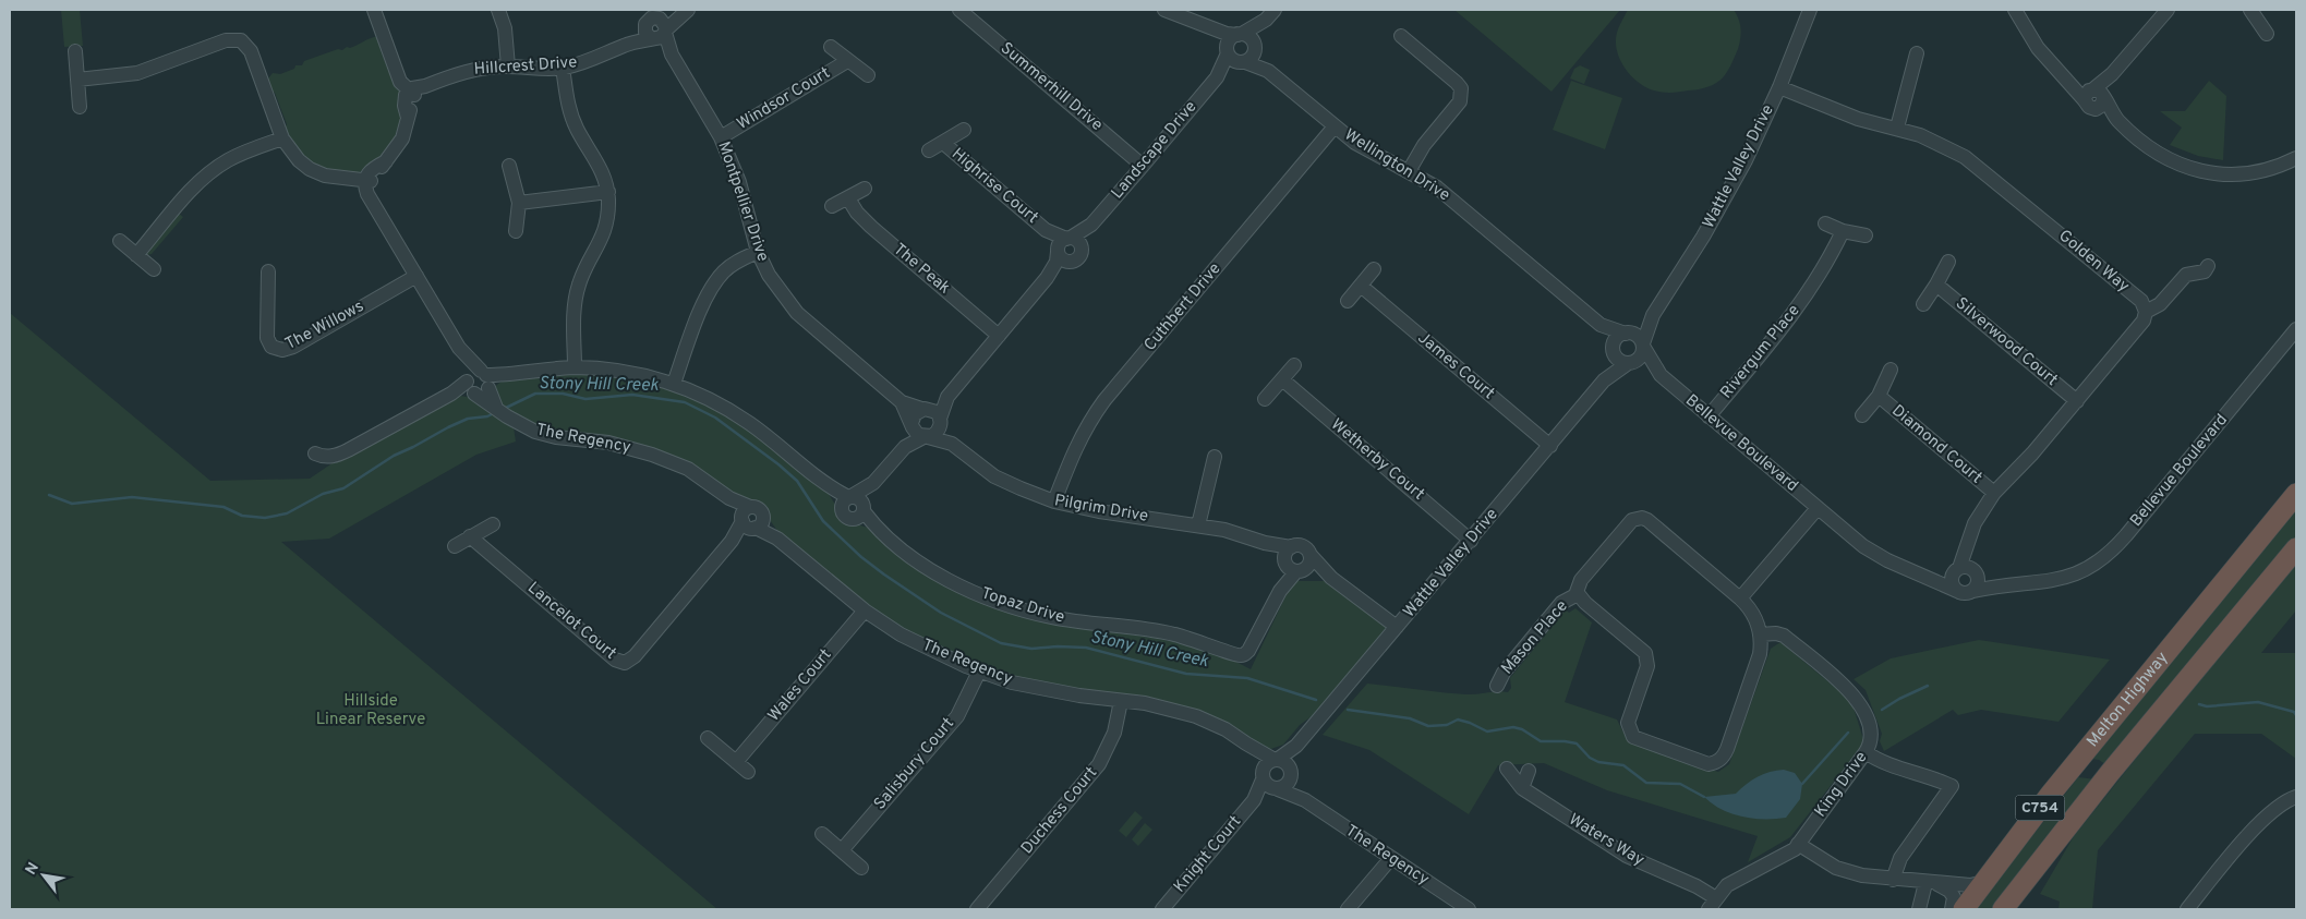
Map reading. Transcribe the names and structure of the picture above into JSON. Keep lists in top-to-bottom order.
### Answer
{
  "streets": {
    "highway": ["Melton Highway", "C754"],
    "street": [
      "Hillcrest Drive",
      "Summerhill Drive",
      "Windsor Court",
      "Landscape Drive",
      "Wellington Drive",
      "Wattle Valley Drive",
      "Highrise Court",
      "Montpellier Drive",
      "Golden Way",
      "The Peak",
      "Cuthbert Drive",
      "The Willows",
      "Silverwood Court",
      "Rivergum Place",
      "James Court",
      "The Regency",
      "Bellevue Boulevard",
      "Diamond Court",
      "Wetherby Court",
      "Pilgrim Drive",
      "Topaz Drive",
      "Lancelot Court",
      "Mason Place",
      "Wales Court",
      "Salisbury Court",
      "King Drive",
      "Duchess Court",
      "Waters Way",
      "Knight Court"
    ]
  },
  "crossings": [
    ["Hillcrest Drive", "Montpellier Drive"],
    ["Summerhill Drive", "Landscape Drive"],
    ["Windsor Court", "Montpellier Drive"],
    ["Landscape Drive", "Wellington Drive"],
    ["Landscape Drive", "Highrise Court"],
    ["Wellington Drive", "Wattle Valley Drive"],
    ["Wellington Drive", "Cuthbert Drive"],
    ["Wellington Drive", "Bellevue Boulevard"],
    ["Wattle Valley Drive", "Golden Way"],
    ["Wattle Valley Drive", "James Court"],
    ["Wattle Valley Drive", "The Regency"],
    ["Wattle Valley Drive", "Bellevue Boulevard"],
    ["Wattle Valley Drive", "Wetherby Court"],
    ["Wattle Valley Drive", "Pilgrim Drive"],
    ["Wattle Valley Drive", "Knight Court"],
    ["Montpellier Drive", "Pilgrim Drive"],
    ["Cuthbert Drive", "Pilgrim Drive"],
    ["Rivergum Place", "Bellevue Boulevard"],
    ["The Regency", "Lancelot Court"],
    ["The Regency", "Wales Court"],
    ["The Regency", "Salisbury Court"],
    ["The Regency", "Duchess Court"],
    ["The Regency", "Knight Court"],
    ["Pilgrim Drive", "Topaz Drive"],
    ["King Drive", "Waters Way"]
  ],
  "water": ["Stony Hill Creek"],
  "parks": ["Hillside Linear Reserve"],
  "north": "top left"
}
